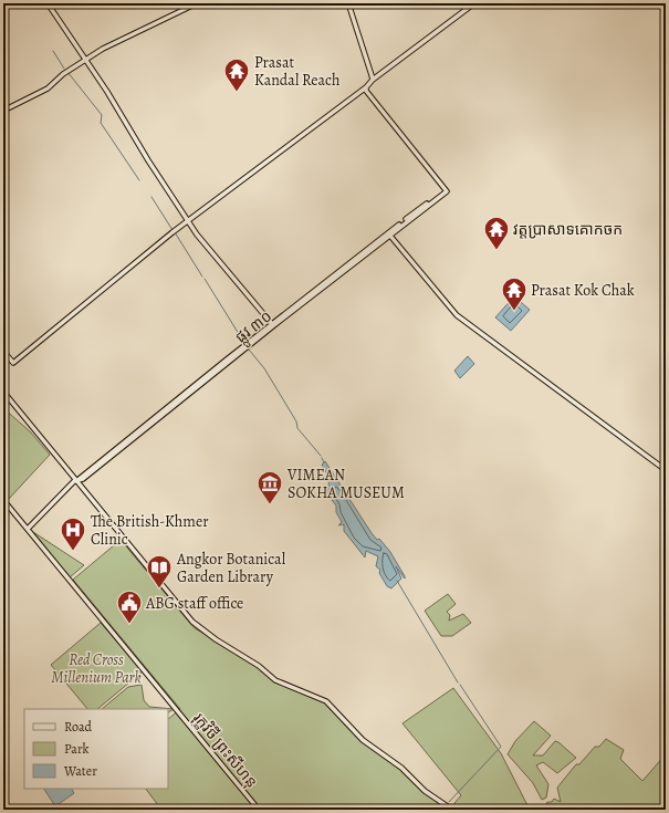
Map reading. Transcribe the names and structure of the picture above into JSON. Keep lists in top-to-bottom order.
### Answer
{
  "streets": {
    "street": ["ផ្លូវ ៣០", "រុក្ខវិថី ព្រះសីហនុ"]
  },
  "crossings": [
    ["ផ្លូវ ៣០", "រុក្ខវិថី ព្រះសីហនុ"]
  ],
  "parks": ["Red Cross Millenium Park"],
  "places": {
    "temple": ["Prasat Kandal Reach", "វត្តប្រាសាទគោកចក", "Prasat Kok Chak"],
    "museum": ["VIMEAN SOKHA MUSEUM"],
    "hospital": ["The British-Khmer Clinic"],
    "library": ["Angkor Botanical Garden Library"],
    "public building": ["ABG staff office"]
  },
  "legend": ["Road", "Park", "Water"]
}
